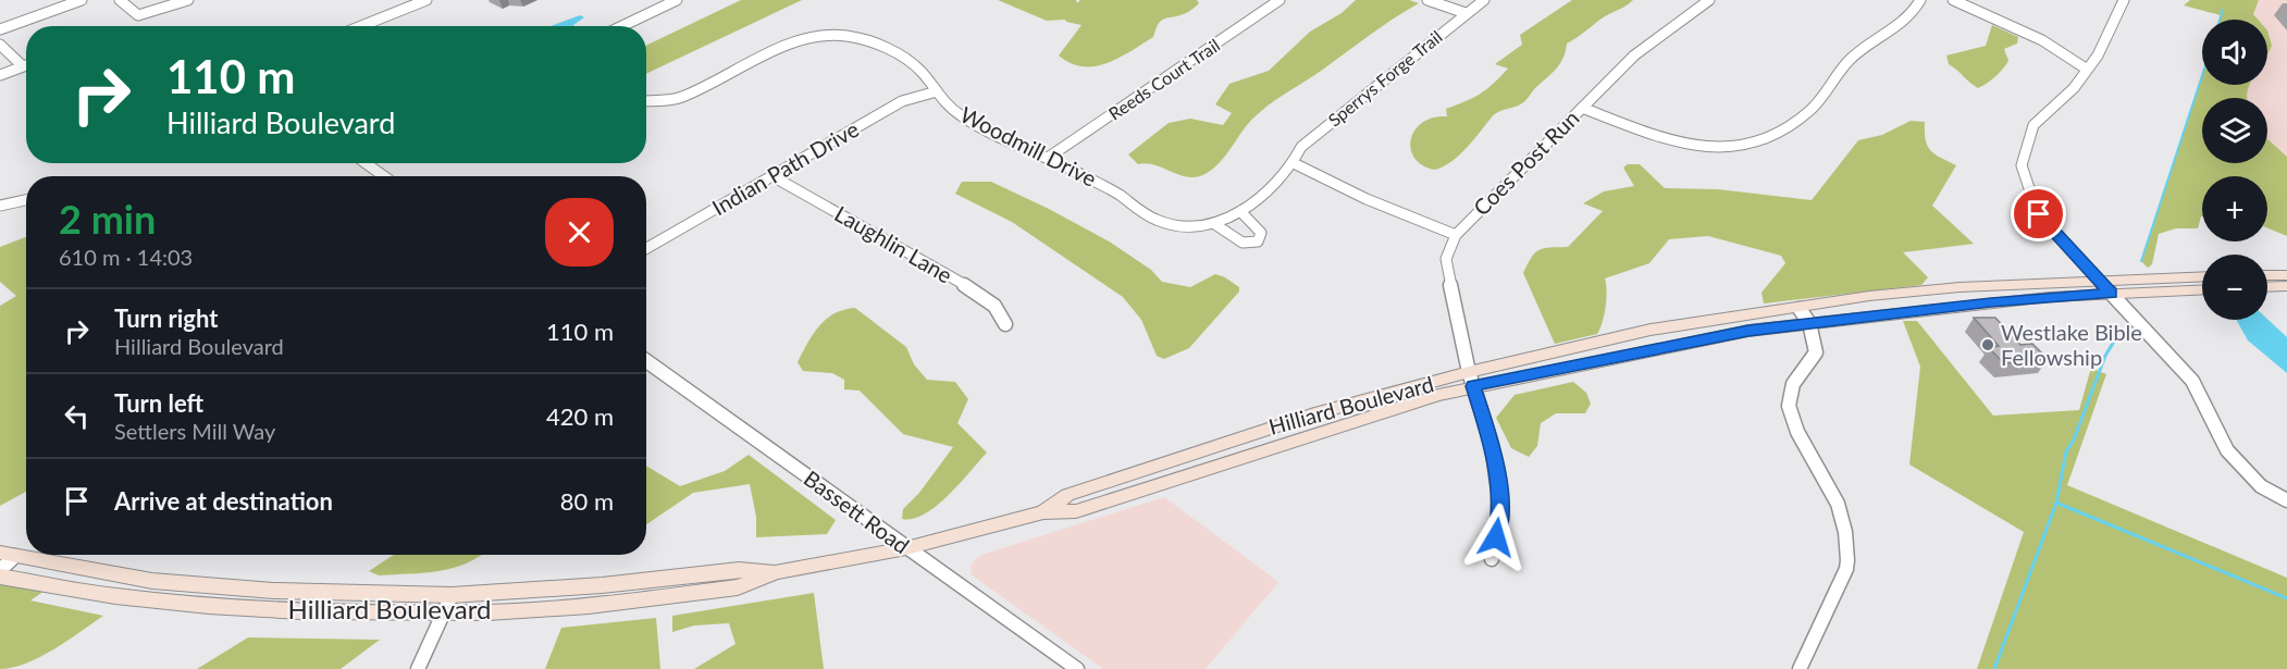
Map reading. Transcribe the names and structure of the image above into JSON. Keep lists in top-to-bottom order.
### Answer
{
  "streets": {
    "main road": ["Hilliard Boulevard"],
    "street": [
      "Sperrys Forge Trail",
      "Reeds Court Trail",
      "Woodmill Drive",
      "Coes Post Run",
      "Indian Path Drive",
      "Laughlin Lane",
      "Bassett Road"
    ]
  },
  "crossings": [
    ["Sperrys Forge Trail", "Woodmill Drive"],
    ["Reeds Court Trail", "Woodmill Drive"],
    ["Woodmill Drive", "Indian Path Drive"],
    ["Coes Post Run", "Hilliard Boulevard"],
    ["Indian Path Drive", "Laughlin Lane"],
    ["Hilliard Boulevard", "Bassett Road"]
  ],
  "places": ["Westlake Bible Fellowship"],
  "page": {
    "map_buttons": ["+", "−"],
    "turn": ["110 m", "Hilliard Boulevard"],
    "heading": ["2 min", "610 m · 14:03"],
    "list": [
      {
        "name": "Turn right",
        "note": "Hilliard Boulevard",
        "value": "110 m"
      },
      {
        "name": "Turn left",
        "note": "Settlers Mill Way",
        "value": "420 m"
      },
      {
        "name": "Arrive at destination",
        "value": "80 m"
      }
    ]
  }
}
